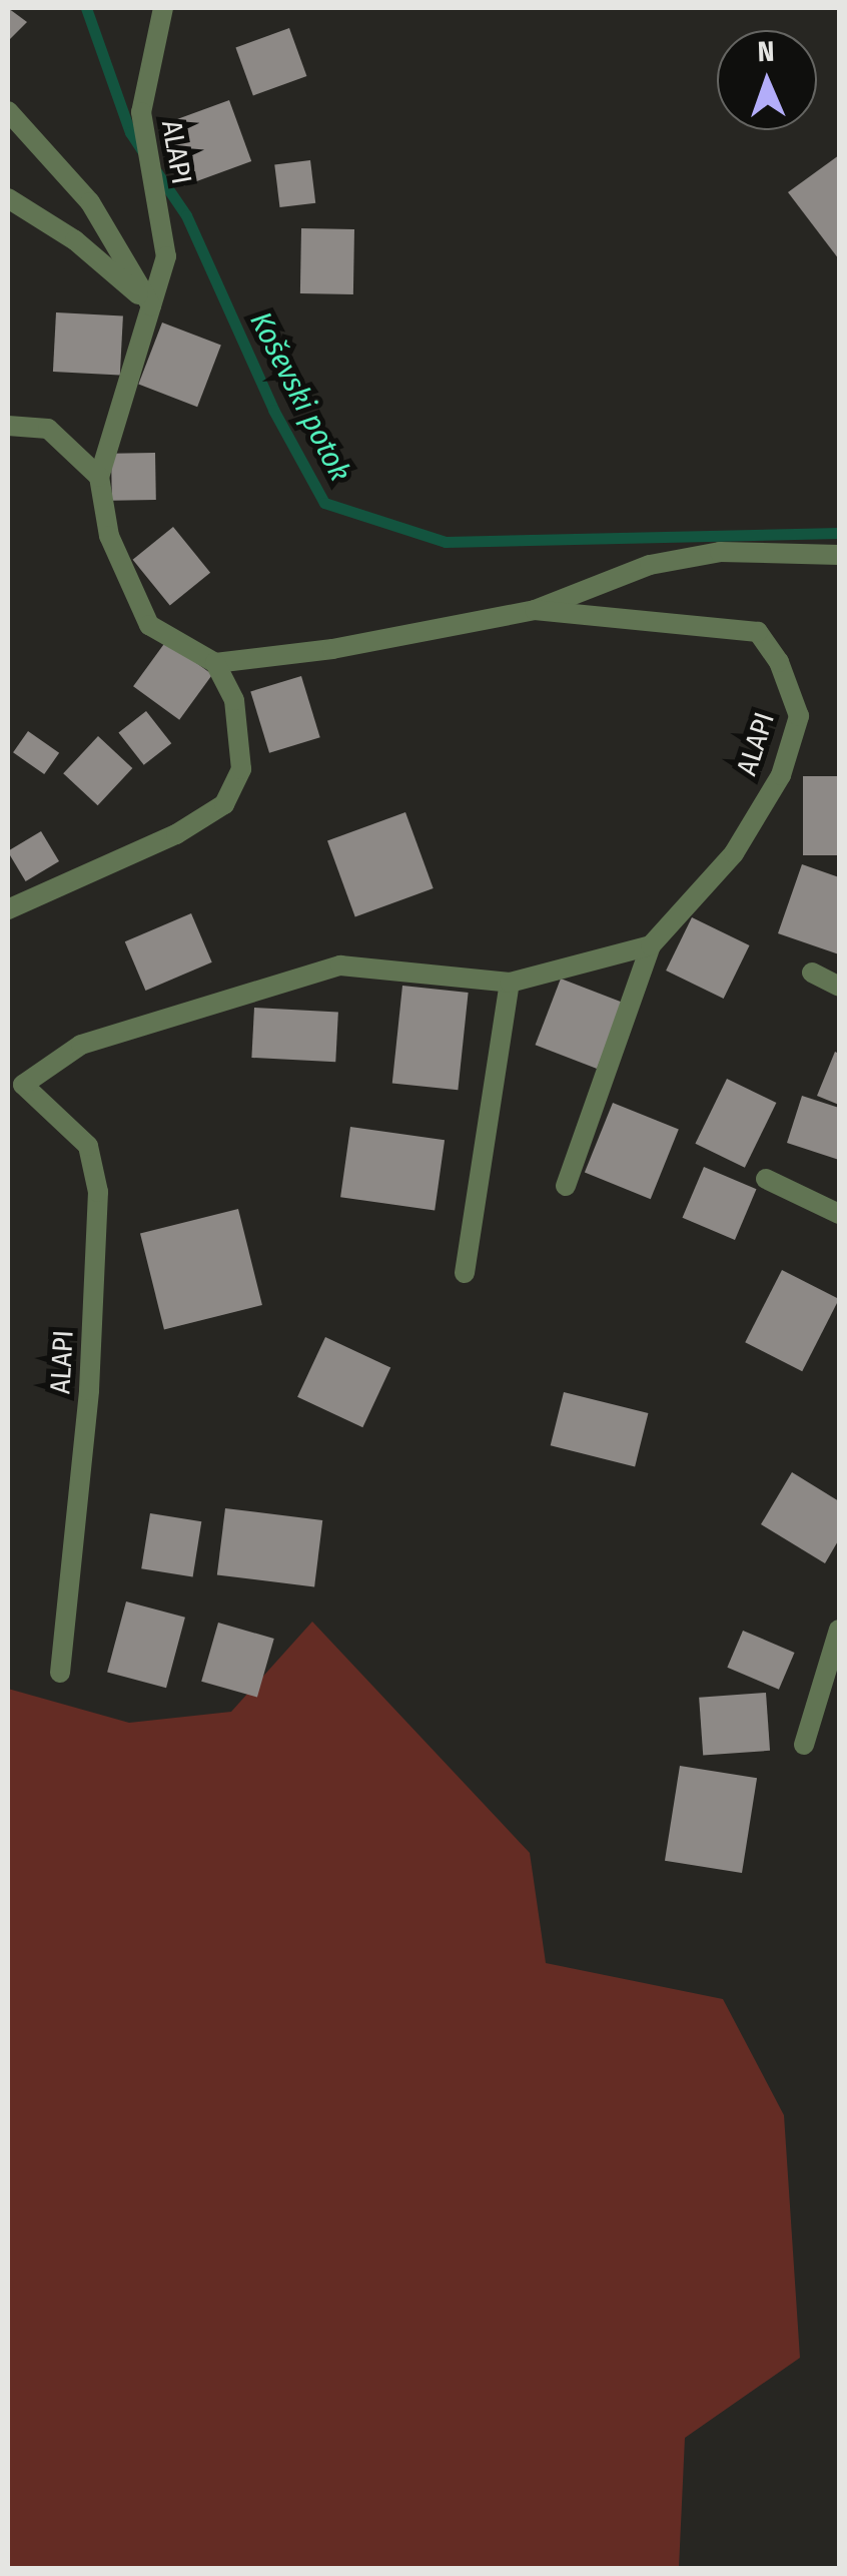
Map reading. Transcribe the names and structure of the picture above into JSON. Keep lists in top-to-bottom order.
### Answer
{
  "streets": {
    "street": ["ALAPI"]
  },
  "water": ["Koševski potok"],
  "north": "top"
}
